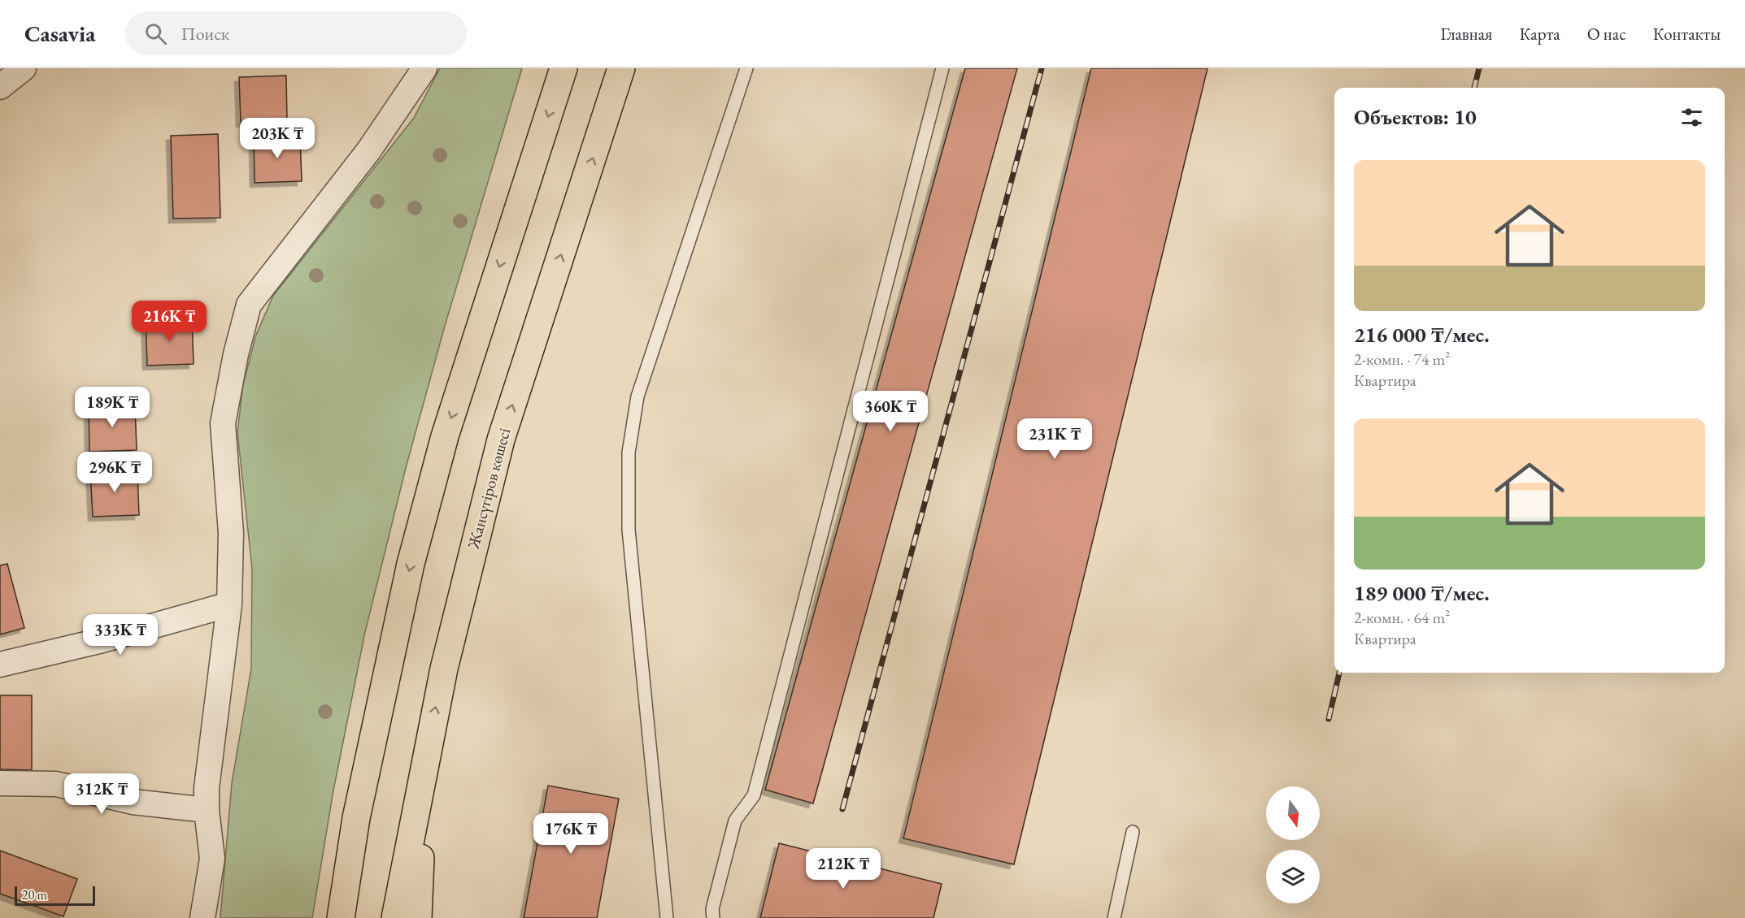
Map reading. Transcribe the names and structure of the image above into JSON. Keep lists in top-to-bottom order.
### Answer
{
  "streets": {
    "main road": ["Жансүгіров көшесі"]
  },
  "scale_bar": "20 m",
  "north": "bottom",
  "page": {
    "header": "Casavia",
    "search": "Поиск",
    "nav": [
      "Главная",
      "Карта",
      "О нас",
      "Контакты"
    ],
    "heading": "Объектов: 10",
    "price": [
      "203K ₸",
      "216K ₸",
      "189K ₸",
      "360K ₸",
      "231K ₸",
      "296K ₸",
      "333K ₸",
      "312K ₸",
      "176K ₸",
      "212K ₸"
    ],
    "list": [
      {
        "name": "216 000 ₸/мес.",
        "note": "2-комн. · 74 m² · Квартира"
      },
      {
        "name": "189 000 ₸/мес.",
        "note": "2-комн. · 64 m² · Квартира"
      }
    ],
    "scale": "20 m"
  }
}
